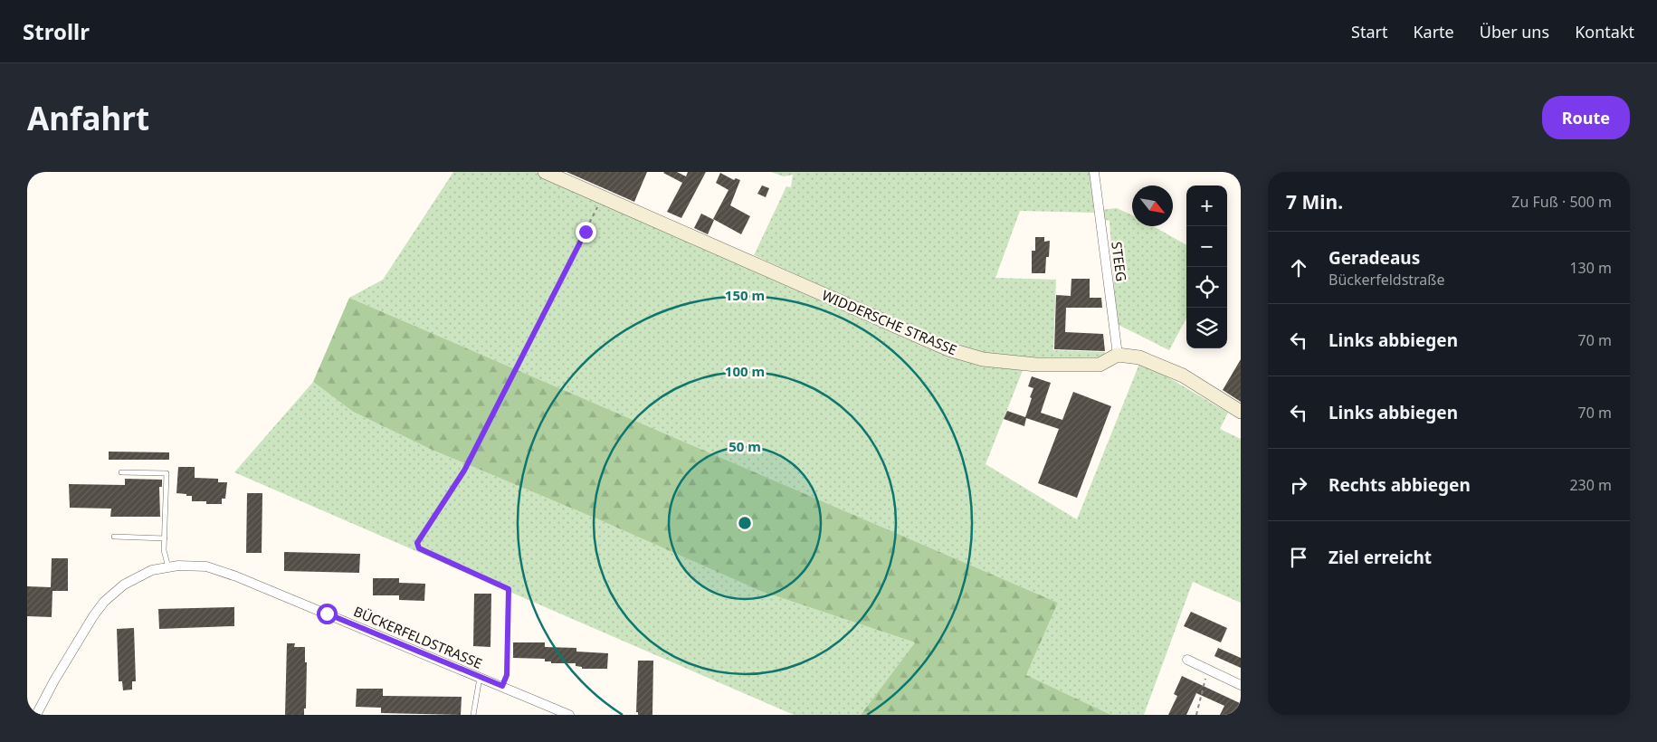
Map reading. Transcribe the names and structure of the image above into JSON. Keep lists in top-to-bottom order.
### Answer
{
  "streets": {
    "street": ["STEEG", "WIDDERSCHE STRASSE", "BÜCKERFELDSTRASSE"]
  },
  "crossings": [
    ["STEEG", "WIDDERSCHE STRASSE"]
  ],
  "north": "bottom right",
  "page": {
    "header": "Strollr",
    "nav": [
      "Start",
      "Karte",
      "Über uns",
      "Kontakt"
    ],
    "buttons": "Route",
    "title": "Anfahrt",
    "heading": ["7 Min.", "Zu Fuß · 500 m"],
    "map_buttons": ["+", "−"],
    "list": [
      ["Geradeaus", "Bückerfeldstraße", "130 m"],
      ["Links abbiegen", "70 m"],
      ["Links abbiegen", "70 m"],
      ["Rechts abbiegen", "230 m"],
      "Ziel erreicht"
    ]
  },
  "rings": ["150 m", "100 m", "50 m"]
}
